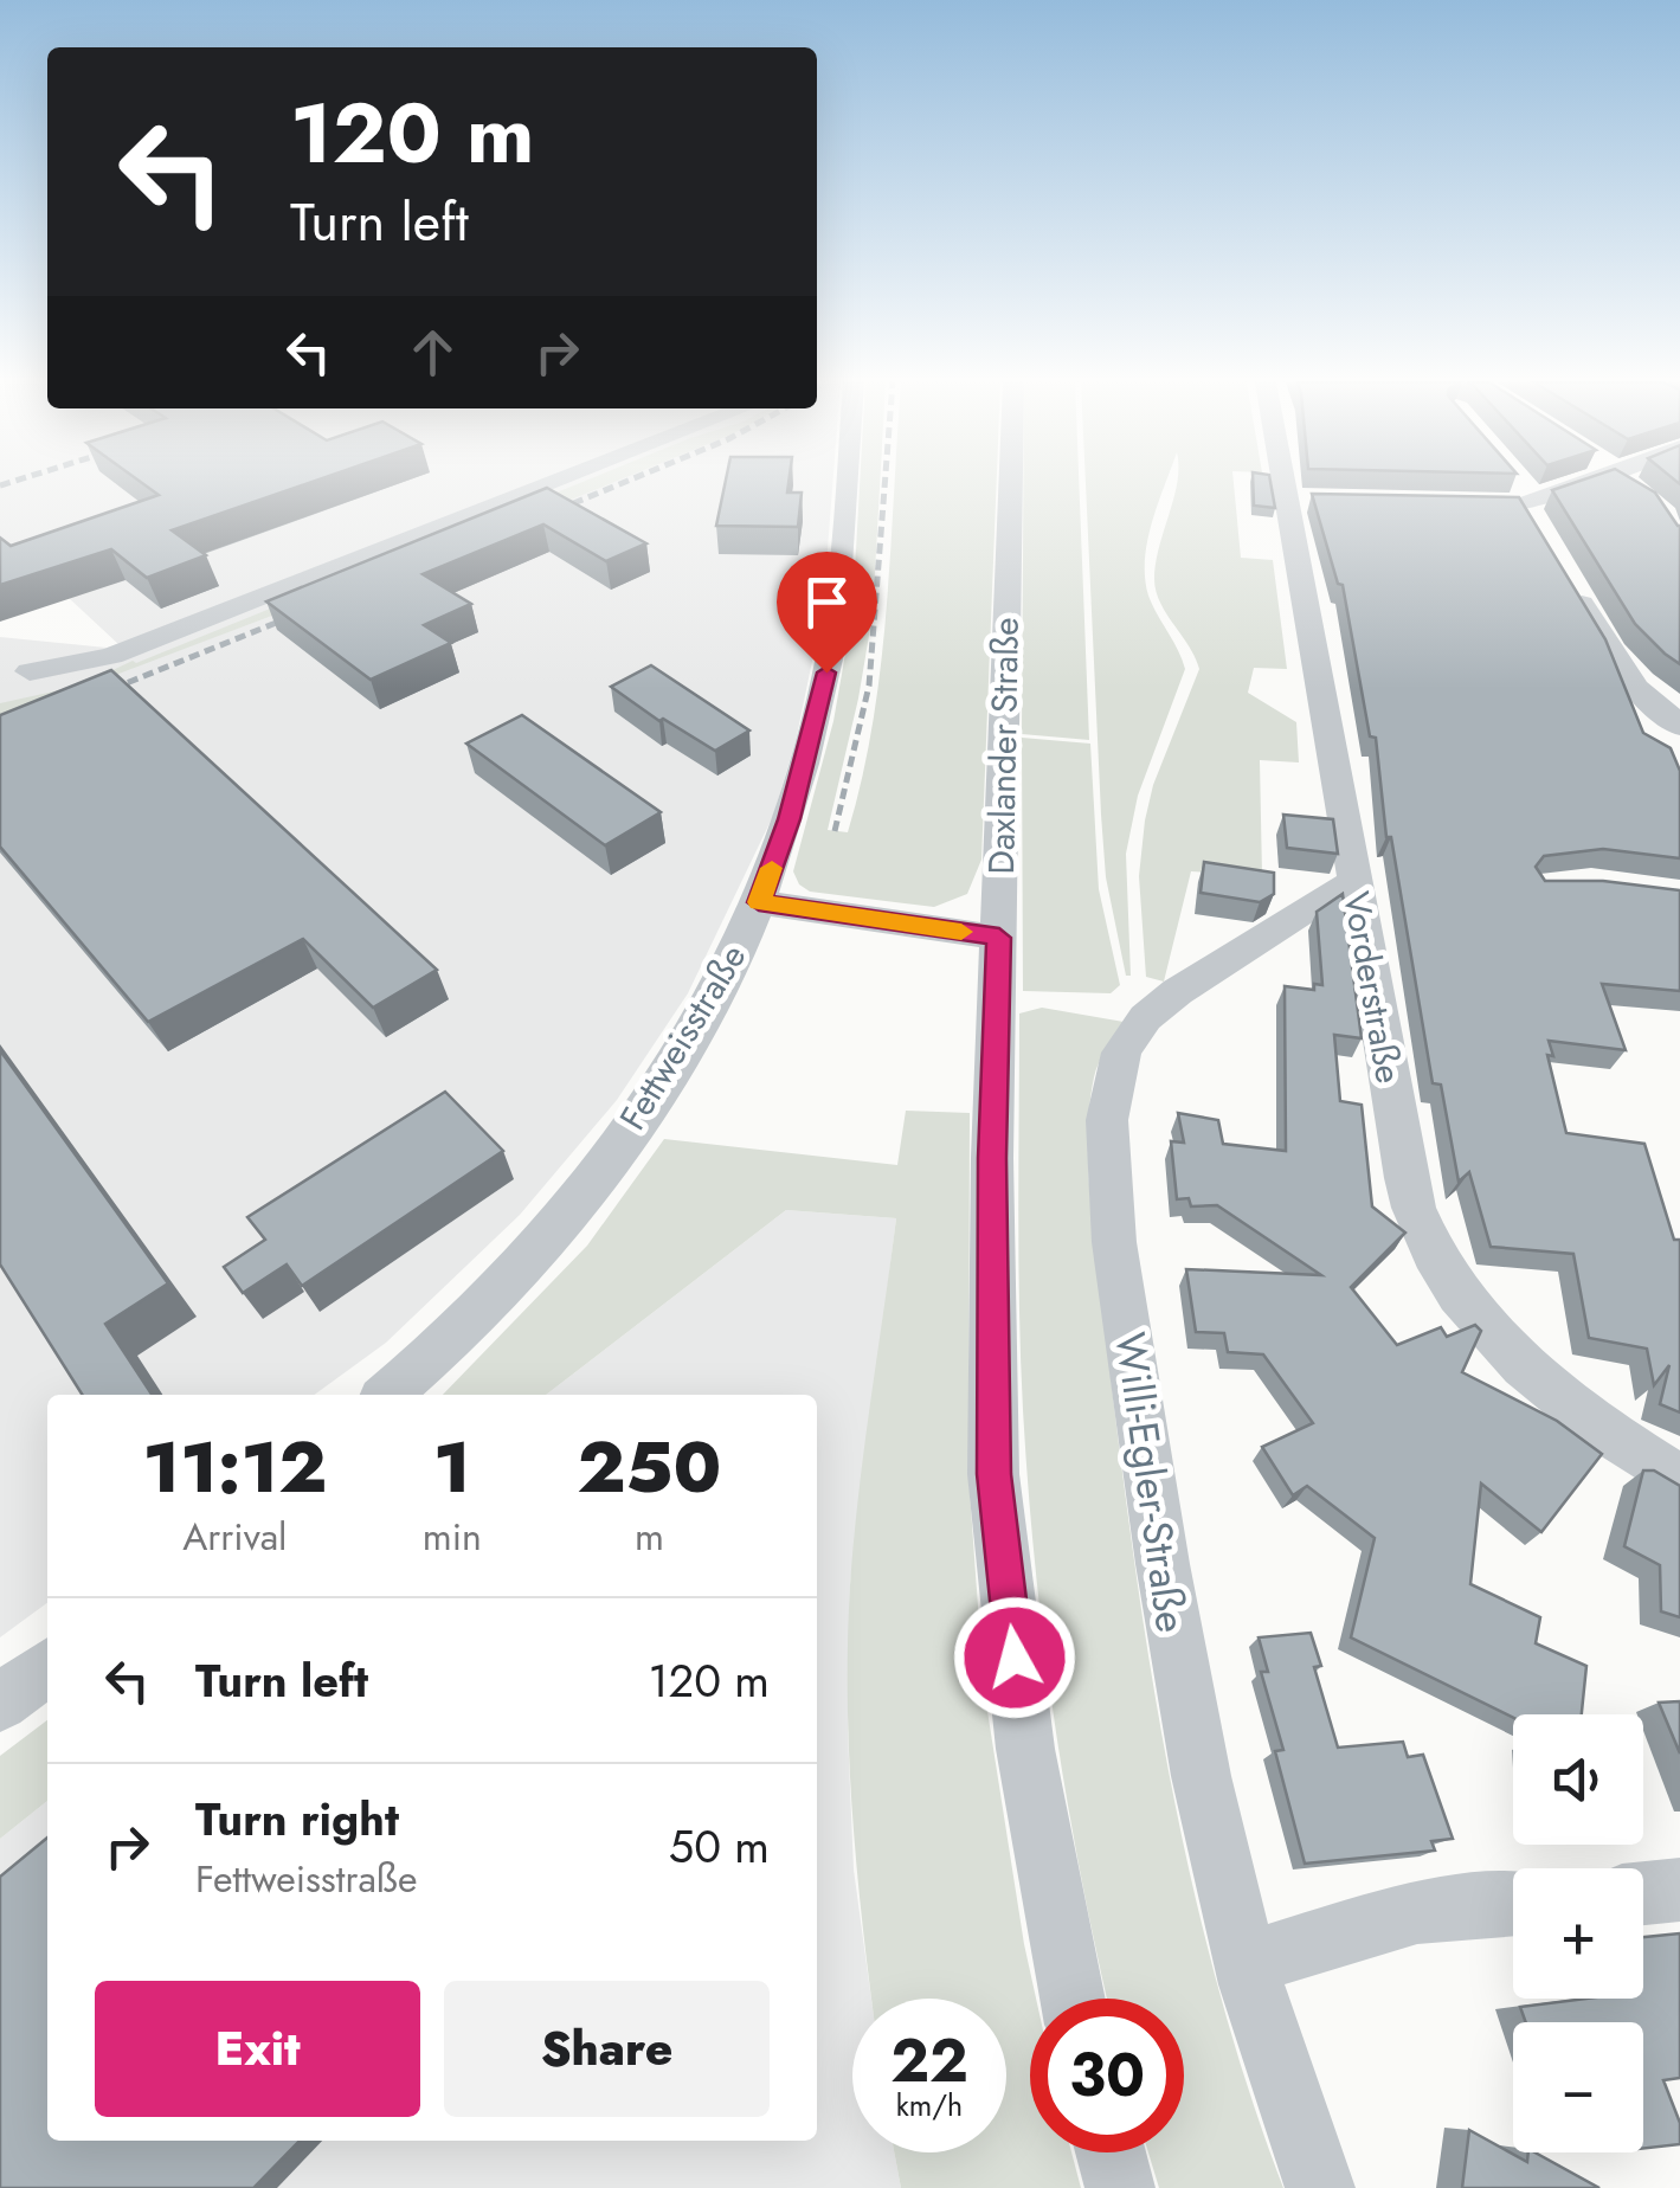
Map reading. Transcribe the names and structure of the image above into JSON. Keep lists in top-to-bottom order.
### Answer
{
  "streets": {
    "street": [
      "Daxlander Straße",
      "Vorderstraße",
      "Fettweisstraße",
      "Willi-Egler-Straße"
    ]
  },
  "crossings": [
    ["Vorderstraße", "Willi-Egler-Straße"]
  ],
  "page": {
    "turn": ["120 m", "Turn left"],
    "eta": [
      "11:12",
      "Arrival",
      "1",
      "min",
      "250",
      "m"
    ],
    "list": [
      {
        "name": "Turn left",
        "value": "120 m"
      },
      {
        "name": "Turn right",
        "note": "Fettweisstraße",
        "value": "50 m"
      }
    ],
    "map_buttons": ["+", "−"],
    "buttons": ["Exit", "Share"],
    "speed": "22 km/h",
    "limit": "30"
  }
}
